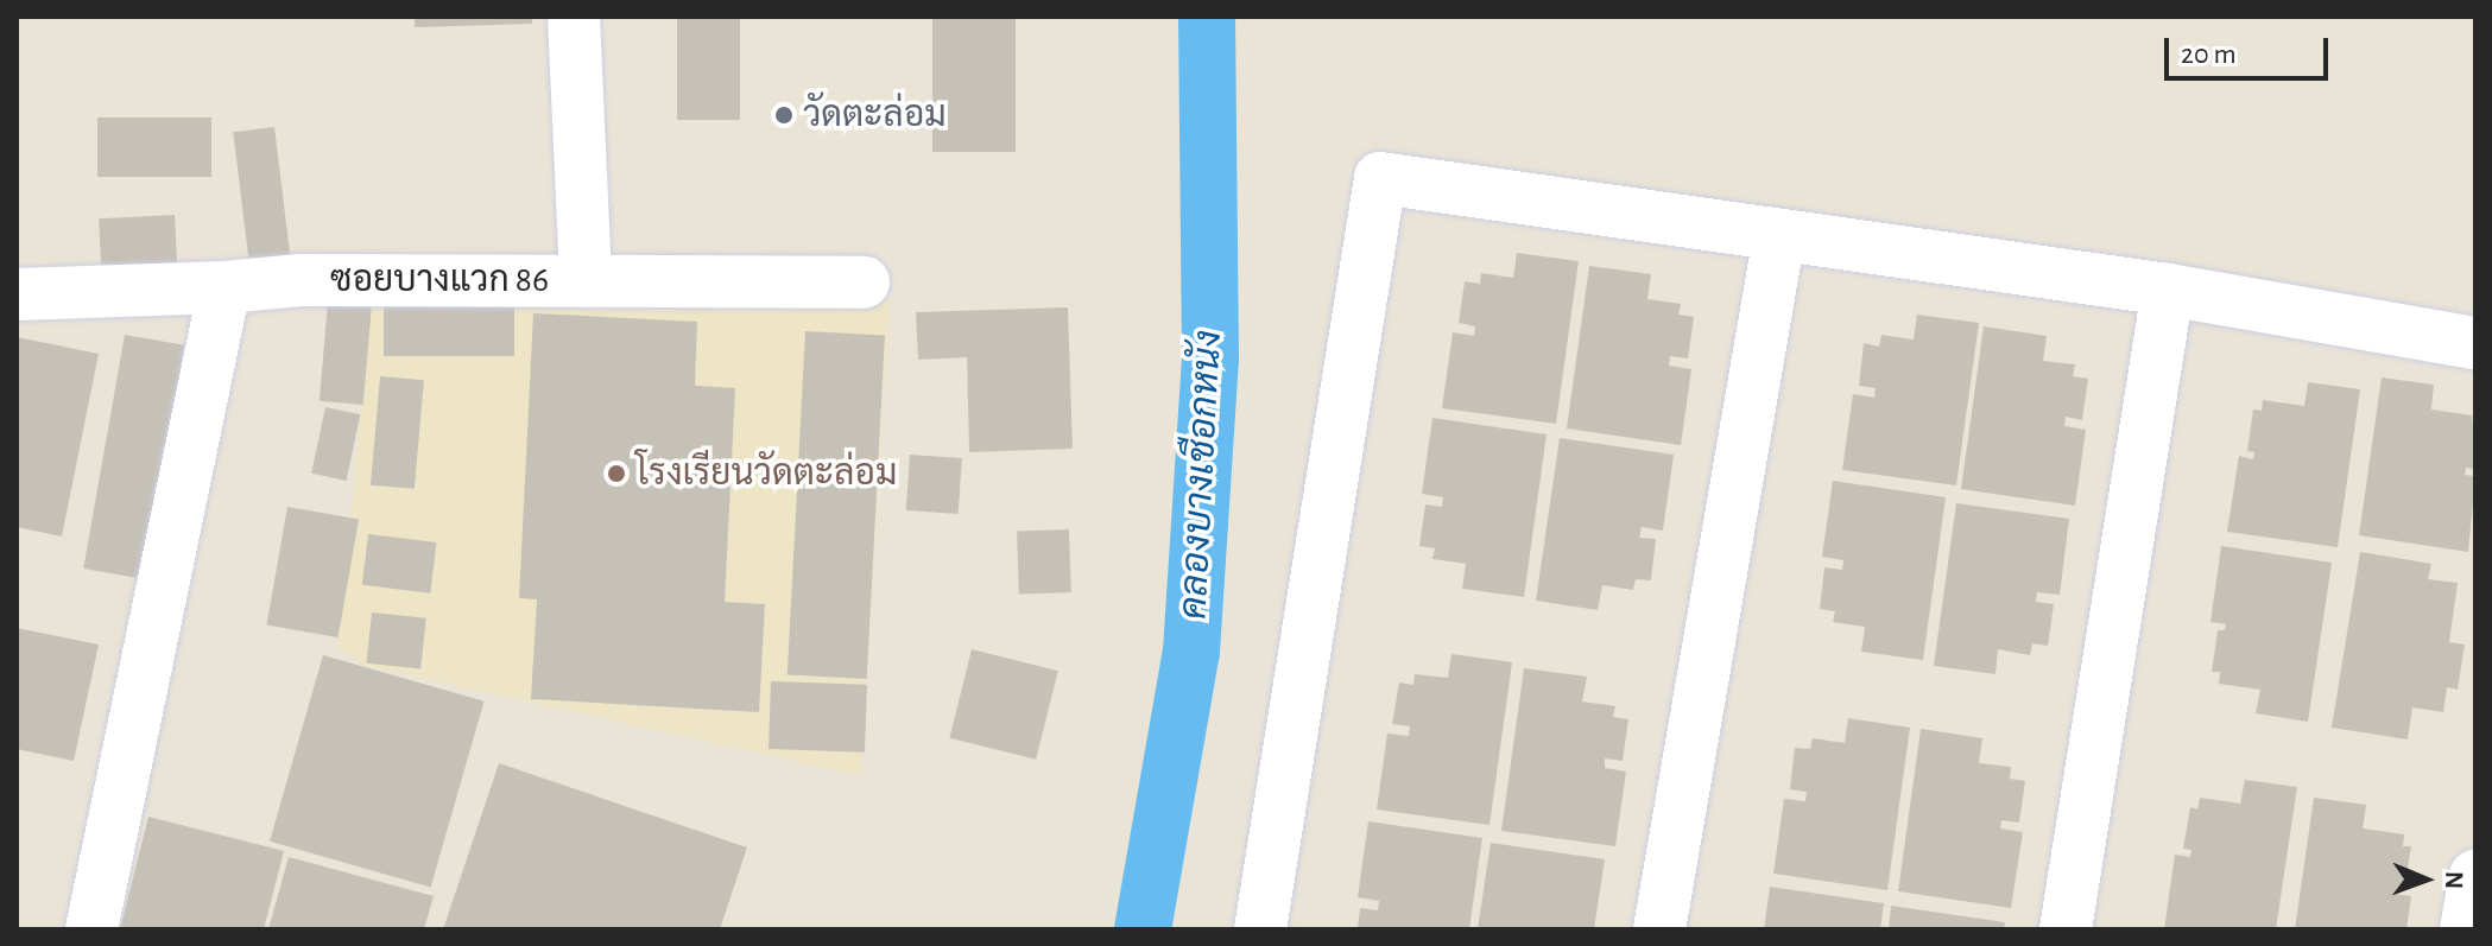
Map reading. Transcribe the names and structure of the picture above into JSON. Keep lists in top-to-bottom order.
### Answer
{
  "streets": {
    "street": ["ซอยบางแวก 86"]
  },
  "water": ["คลองบางเชือกหนัง"],
  "places": ["วัดตะล่อม", "โรงเรียนวัดตะล่อม"],
  "scale_bar": "20 m",
  "north": "right"
}
